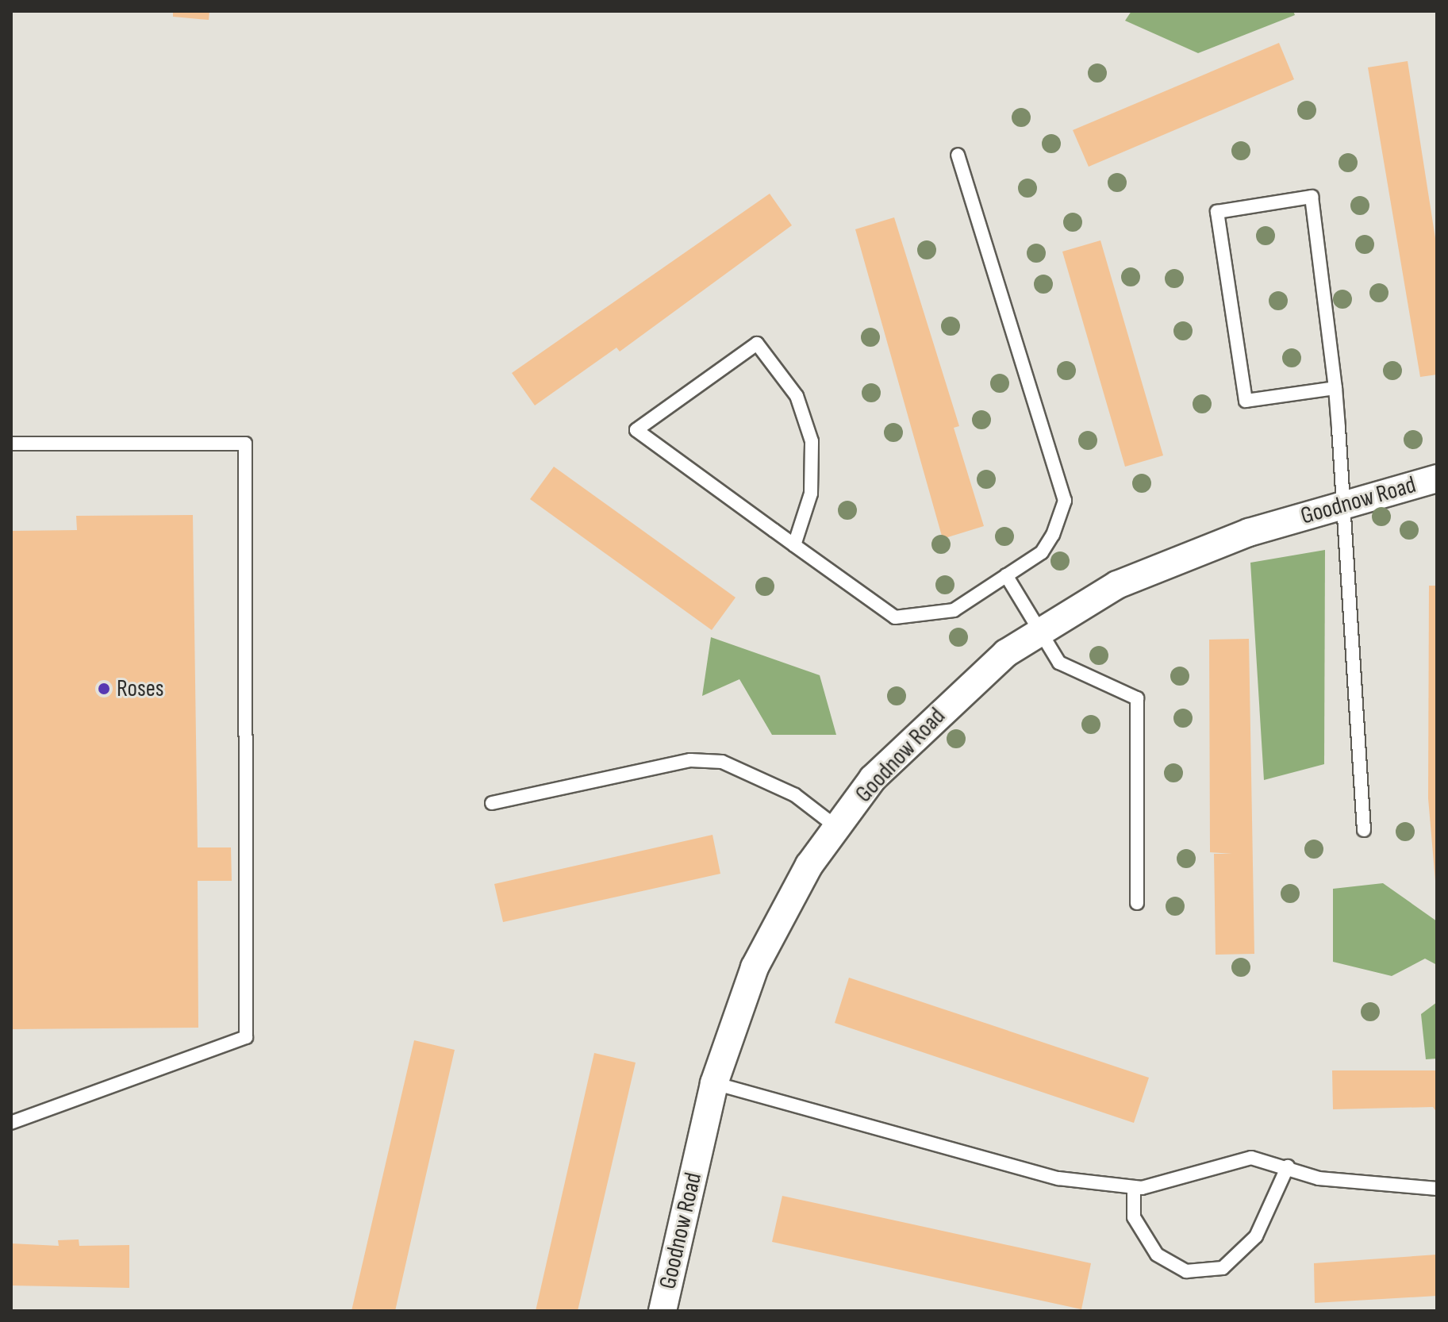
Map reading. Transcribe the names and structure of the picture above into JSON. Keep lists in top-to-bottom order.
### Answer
{
  "streets": {
    "street": ["Goodnow Road"]
  },
  "places": ["Roses"]
}
